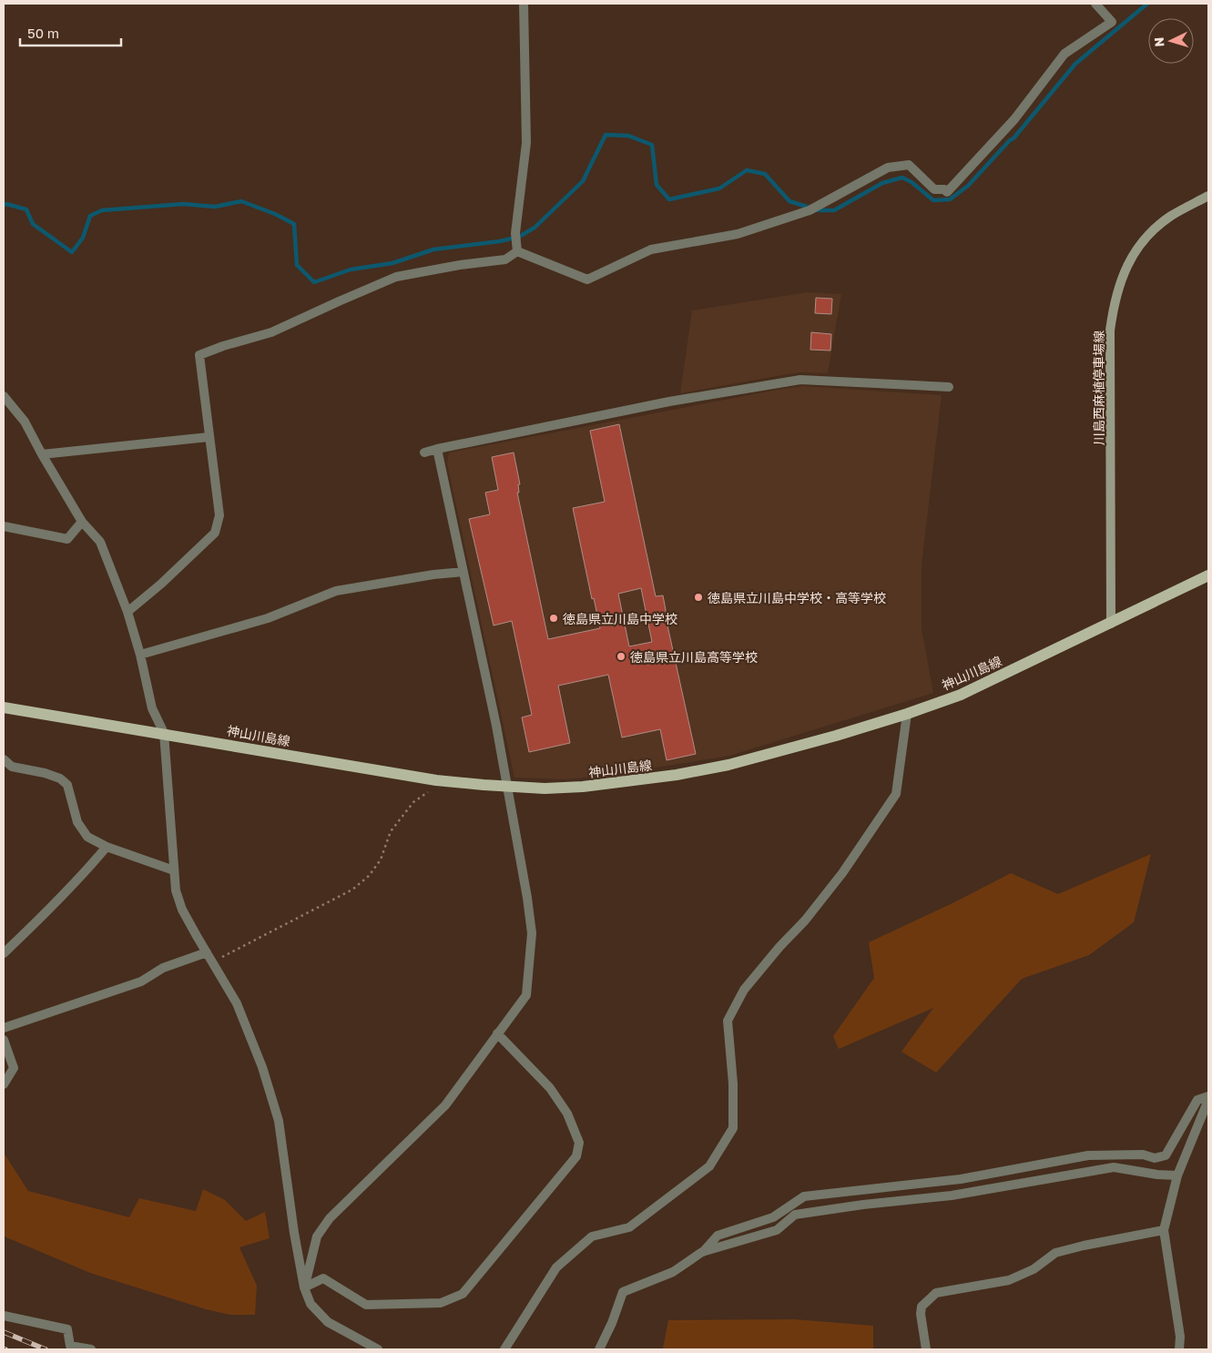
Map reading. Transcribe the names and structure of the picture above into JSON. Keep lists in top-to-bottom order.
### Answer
{
  "streets": {
    "main road": ["川島西麻植停車場線", "神山川島線"]
  },
  "crossings": [
    ["川島西麻植停車場線", "神山川島線"]
  ],
  "places": ["徳島県立川島中学校・高等学校", "徳島県立川島中学校", "徳島県立川島高等学校"],
  "scale_bar": "50 m",
  "north": "left"
}
